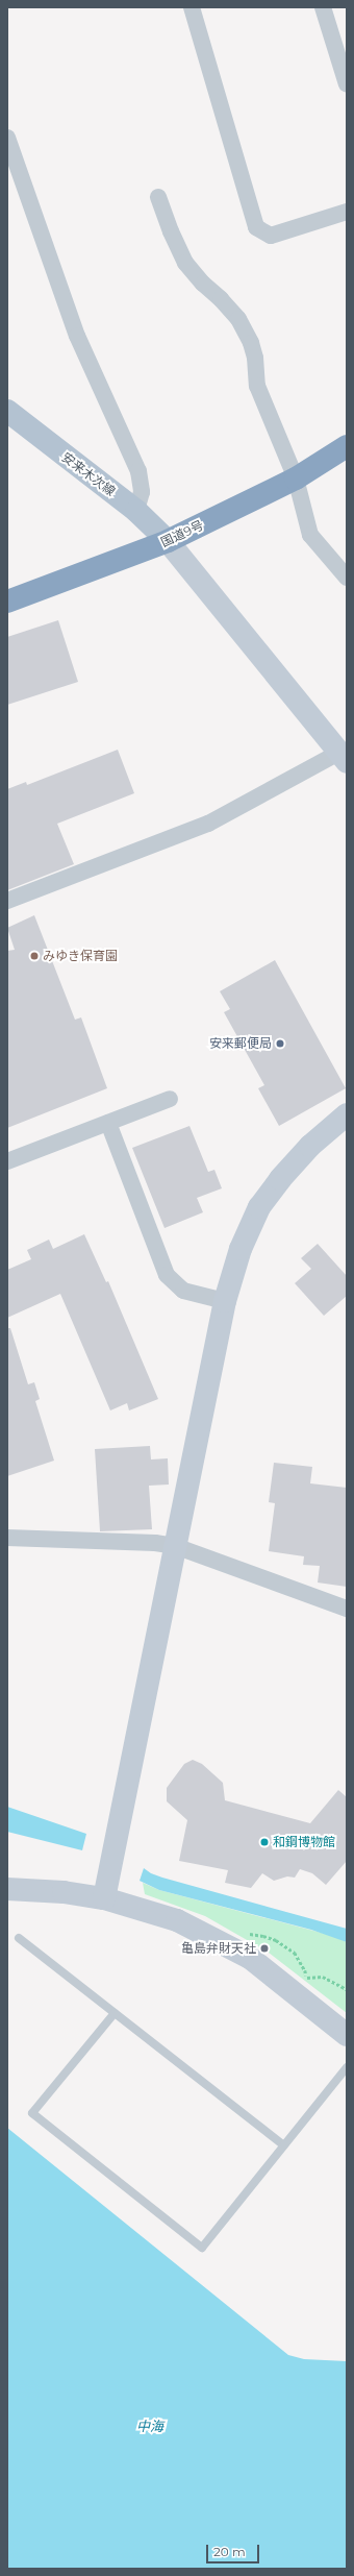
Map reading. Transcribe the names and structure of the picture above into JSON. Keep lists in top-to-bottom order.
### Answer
{
  "streets": {
    "highway": ["国道9号"],
    "main road": ["安来木次線"]
  },
  "crossings": [
    ["安来木次線", "国道9号"]
  ],
  "water": ["中海"],
  "places": [
    "みゆき保育園",
    "安来郵便局",
    "和鋼博物館",
    "亀島弁財天社"
  ],
  "scale_bar": "20 m"
}
